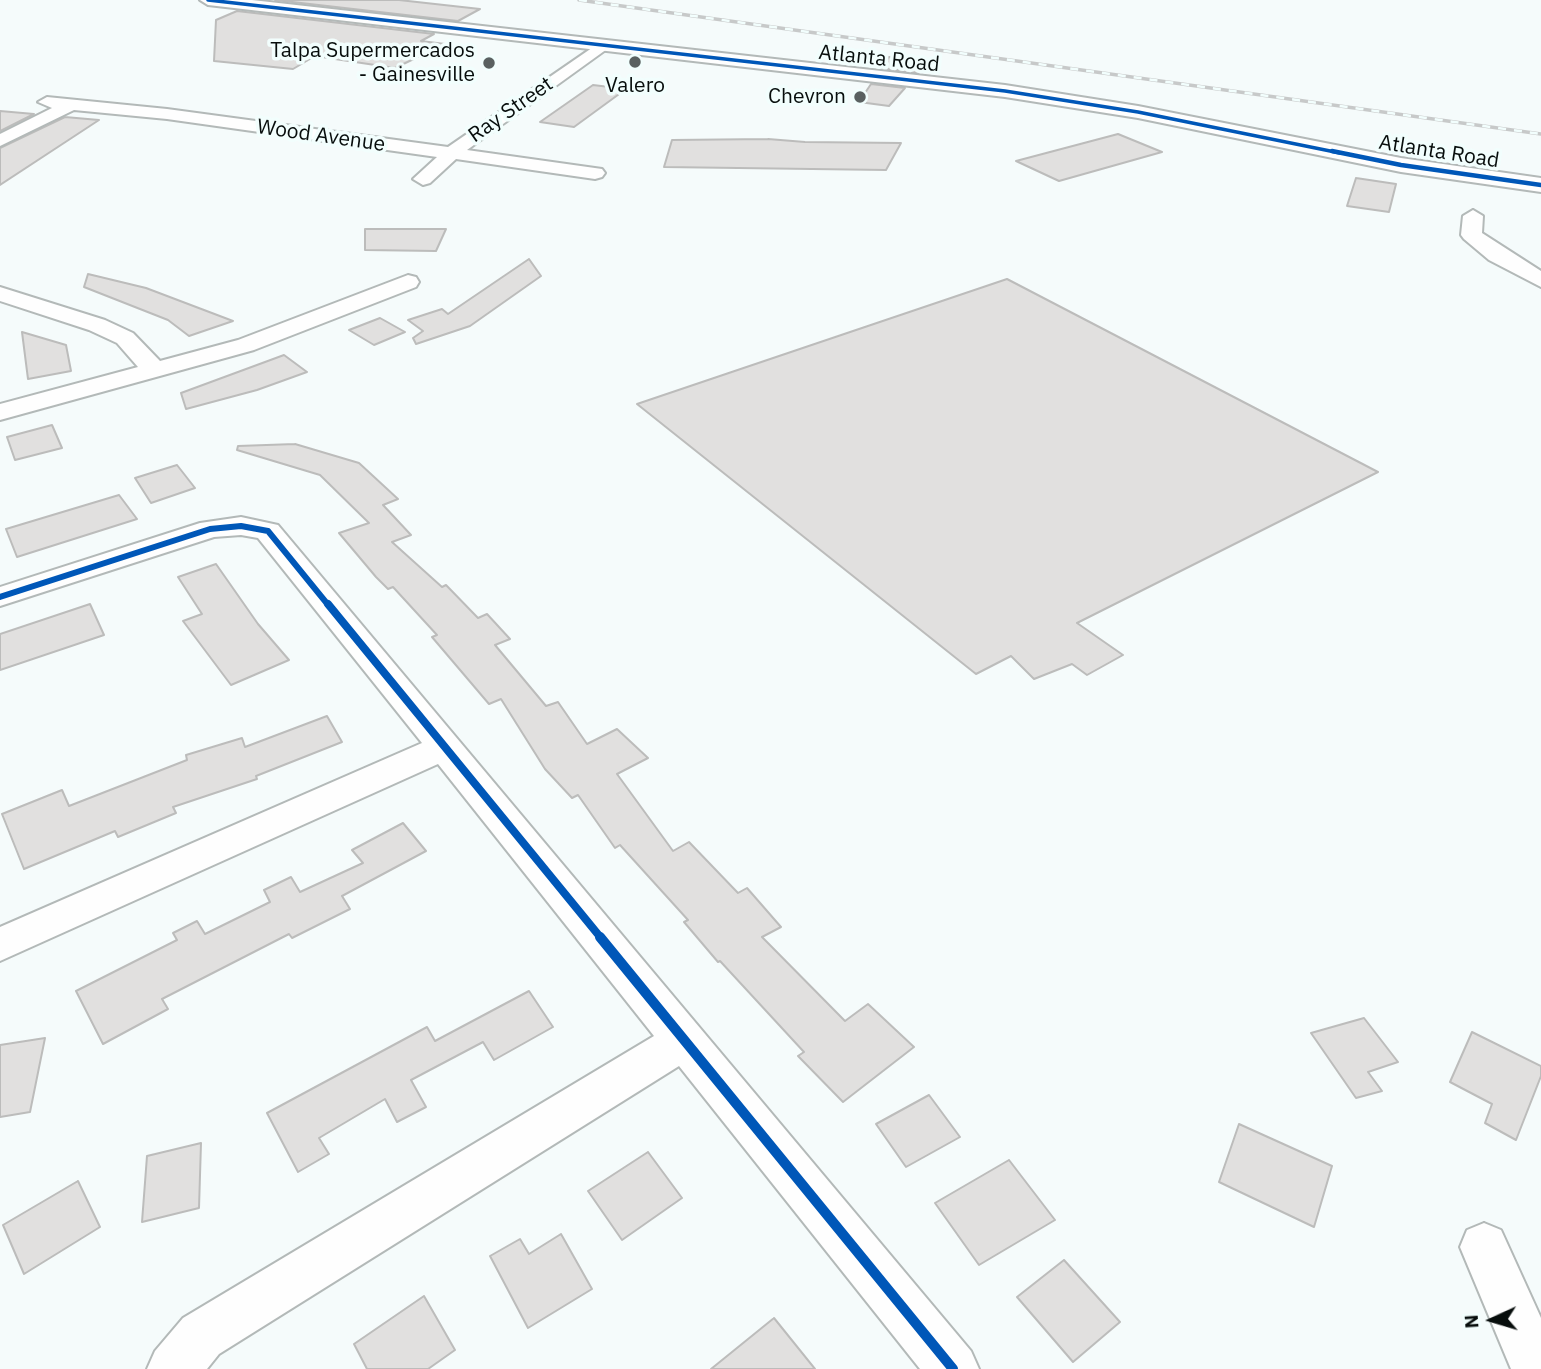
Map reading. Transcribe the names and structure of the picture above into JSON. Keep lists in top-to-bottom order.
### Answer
{
  "streets": {
    "main road": ["Atlanta Road"],
    "street": ["Ray Street", "Wood Avenue"]
  },
  "crossings": [
    ["Atlanta Road", "Ray Street"],
    ["Ray Street", "Wood Avenue"]
  ],
  "places": ["Valero", "Talpa Supermercados - Gainesville", "Chevron"],
  "north": "left"
}
